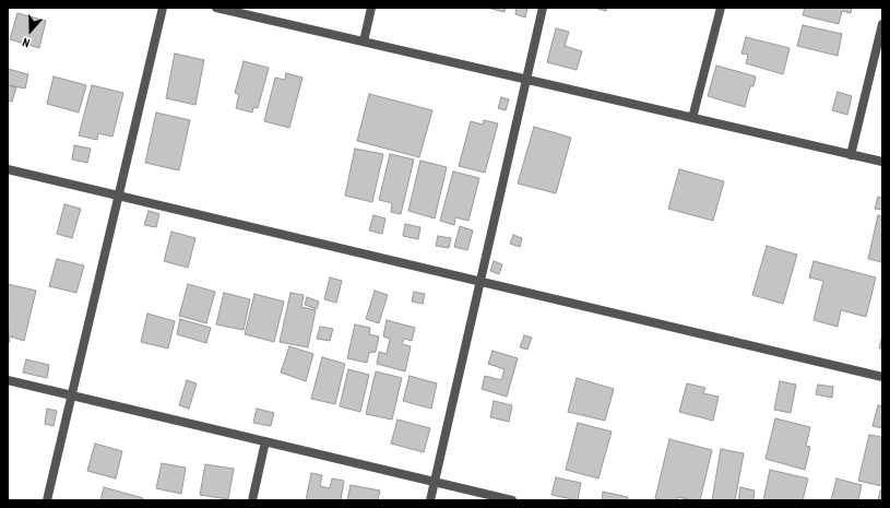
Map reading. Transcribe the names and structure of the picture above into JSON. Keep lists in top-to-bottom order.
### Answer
{
  "north": "bottom"
}
